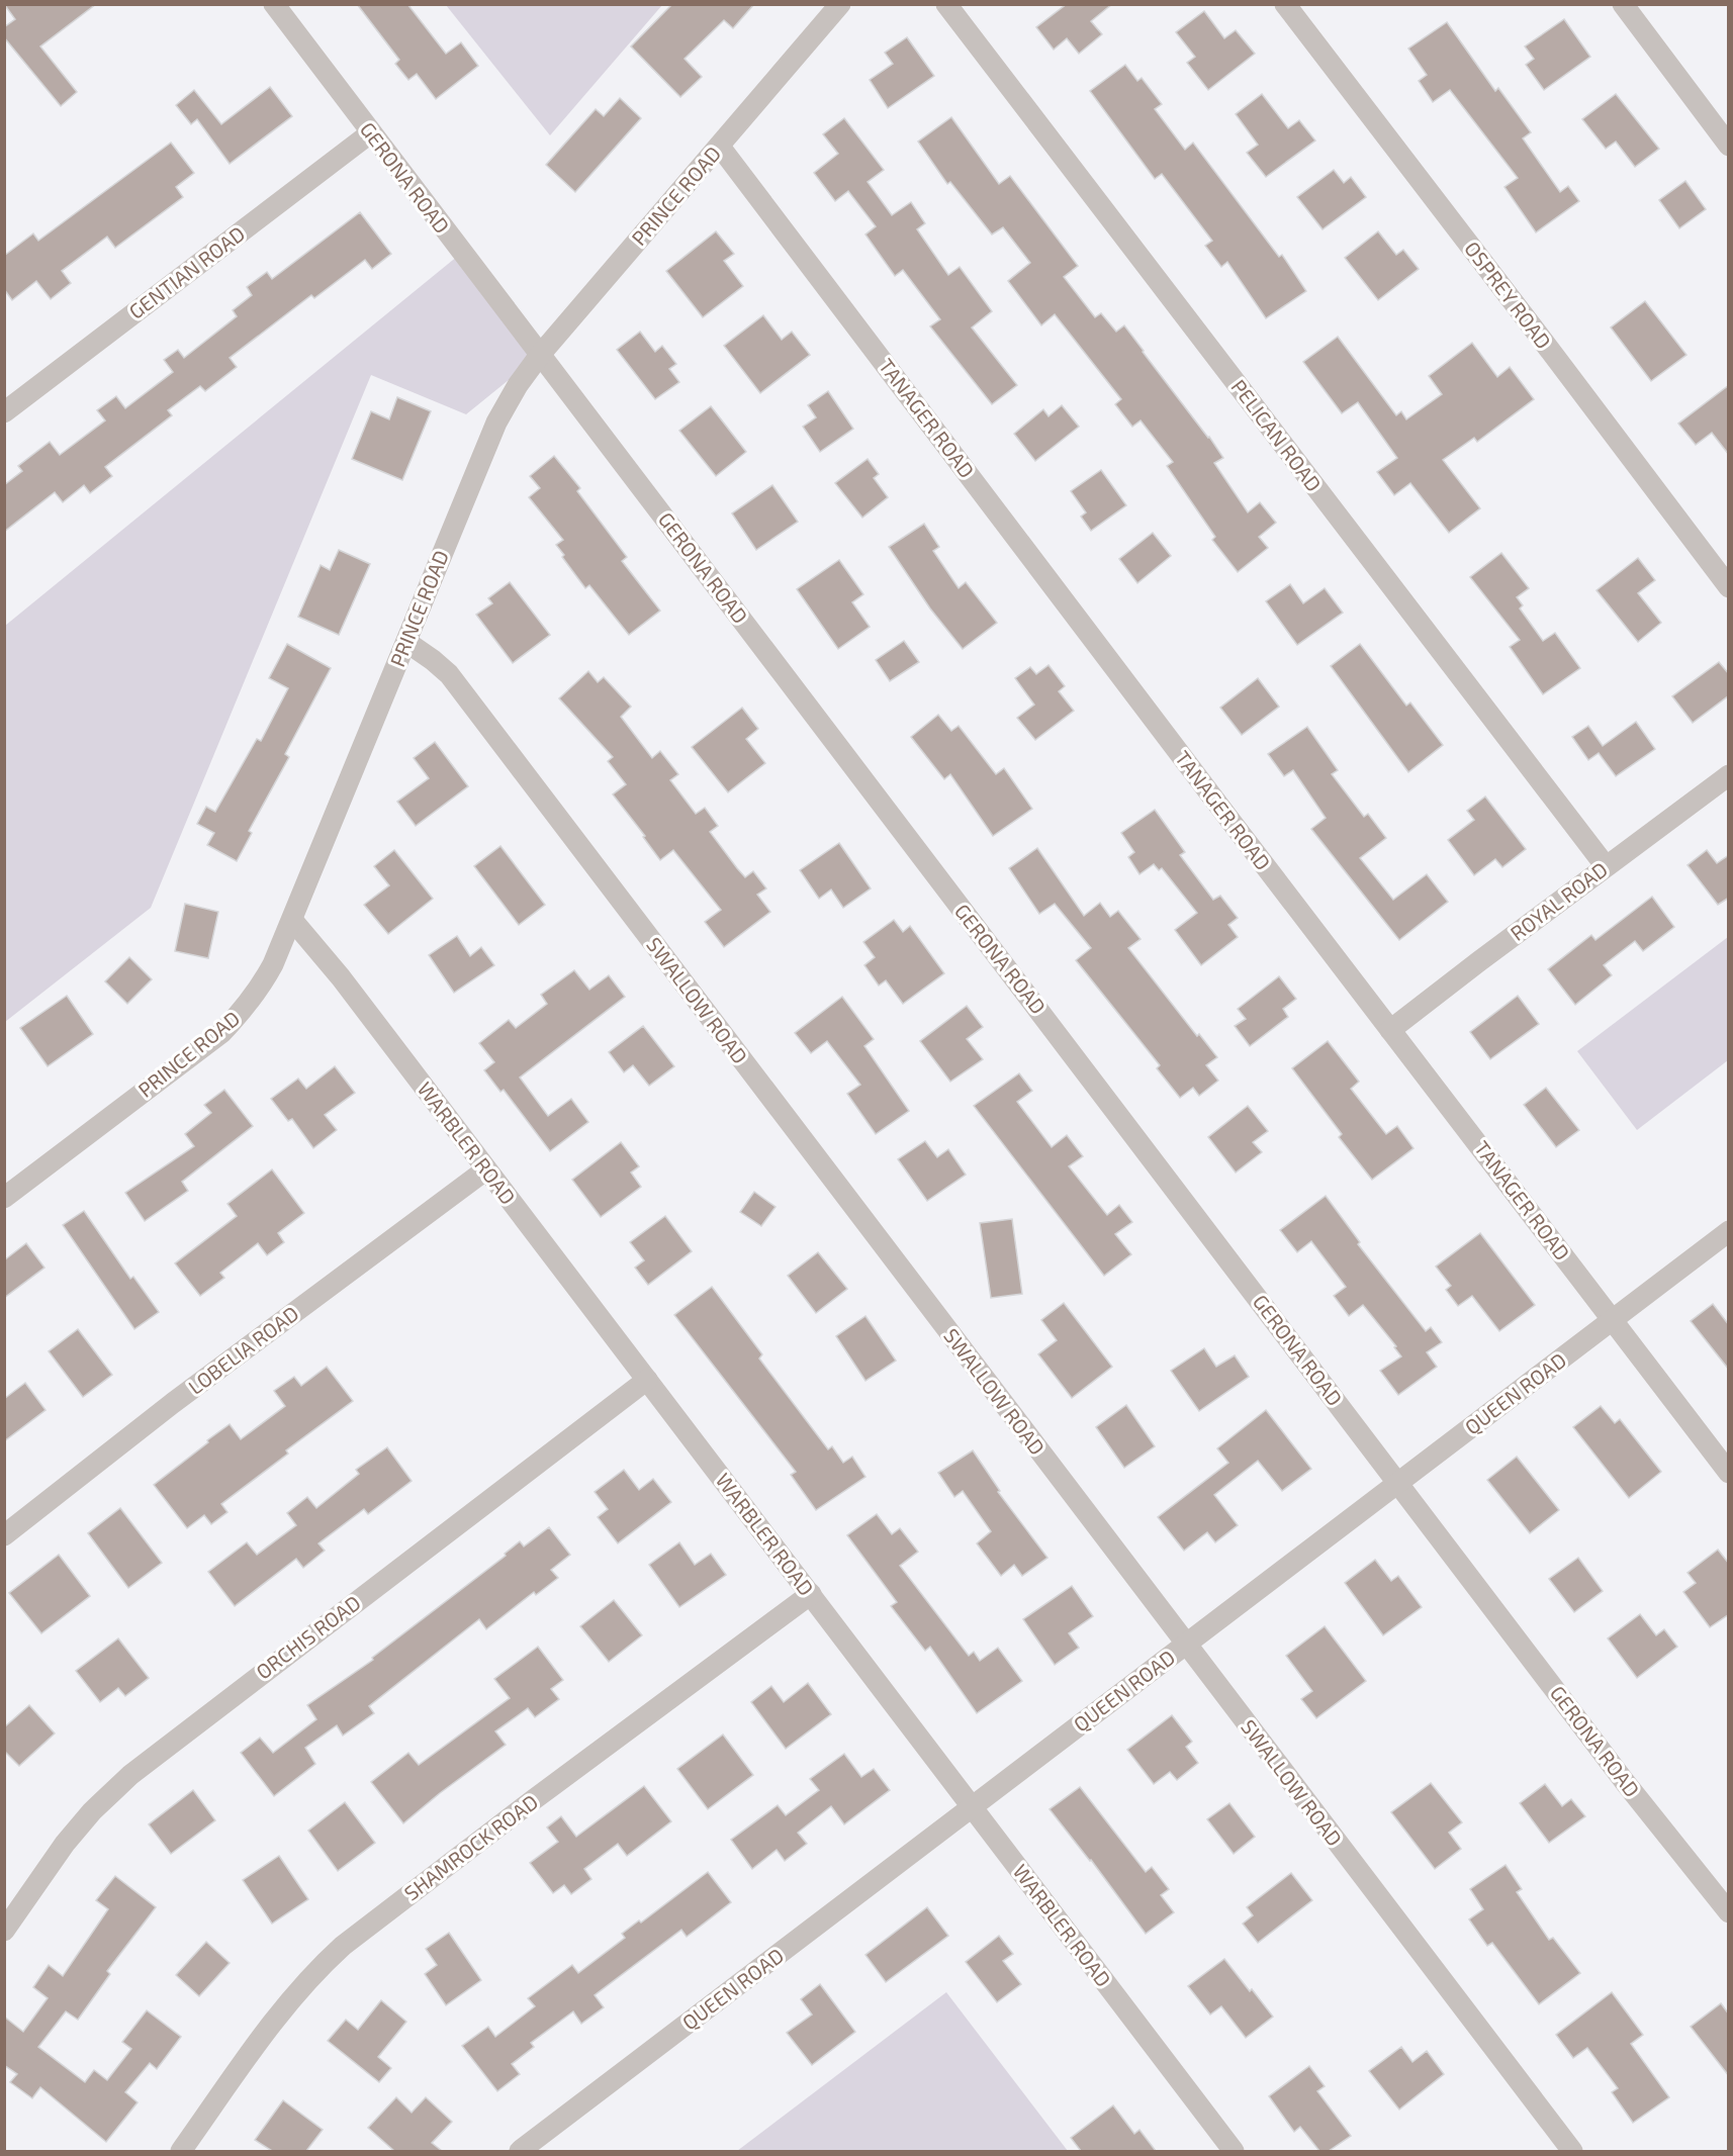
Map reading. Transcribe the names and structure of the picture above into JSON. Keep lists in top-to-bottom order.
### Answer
{
  "streets": {
    "street": [
      "GERONA ROAD",
      "PRINCE ROAD",
      "GENTIAN ROAD",
      "OSPREY ROAD",
      "TANAGER ROAD",
      "PELICAN ROAD",
      "ROYAL ROAD",
      "SWALLOW ROAD",
      "WARBLER ROAD",
      "LOBELIA ROAD",
      "QUEEN ROAD",
      "ORCHIS ROAD",
      "SHAMROCK ROAD"
    ]
  },
  "crossings": [
    ["GERONA ROAD", "PRINCE ROAD"],
    ["GERONA ROAD", "GENTIAN ROAD"],
    ["GERONA ROAD", "QUEEN ROAD"],
    ["PRINCE ROAD", "TANAGER ROAD"],
    ["PRINCE ROAD", "SWALLOW ROAD"],
    ["PRINCE ROAD", "WARBLER ROAD"],
    ["TANAGER ROAD", "ROYAL ROAD"],
    ["TANAGER ROAD", "QUEEN ROAD"],
    ["PELICAN ROAD", "ROYAL ROAD"],
    ["SWALLOW ROAD", "QUEEN ROAD"],
    ["WARBLER ROAD", "LOBELIA ROAD"],
    ["WARBLER ROAD", "QUEEN ROAD"],
    ["WARBLER ROAD", "ORCHIS ROAD"],
    ["WARBLER ROAD", "SHAMROCK ROAD"]
  ]
}
